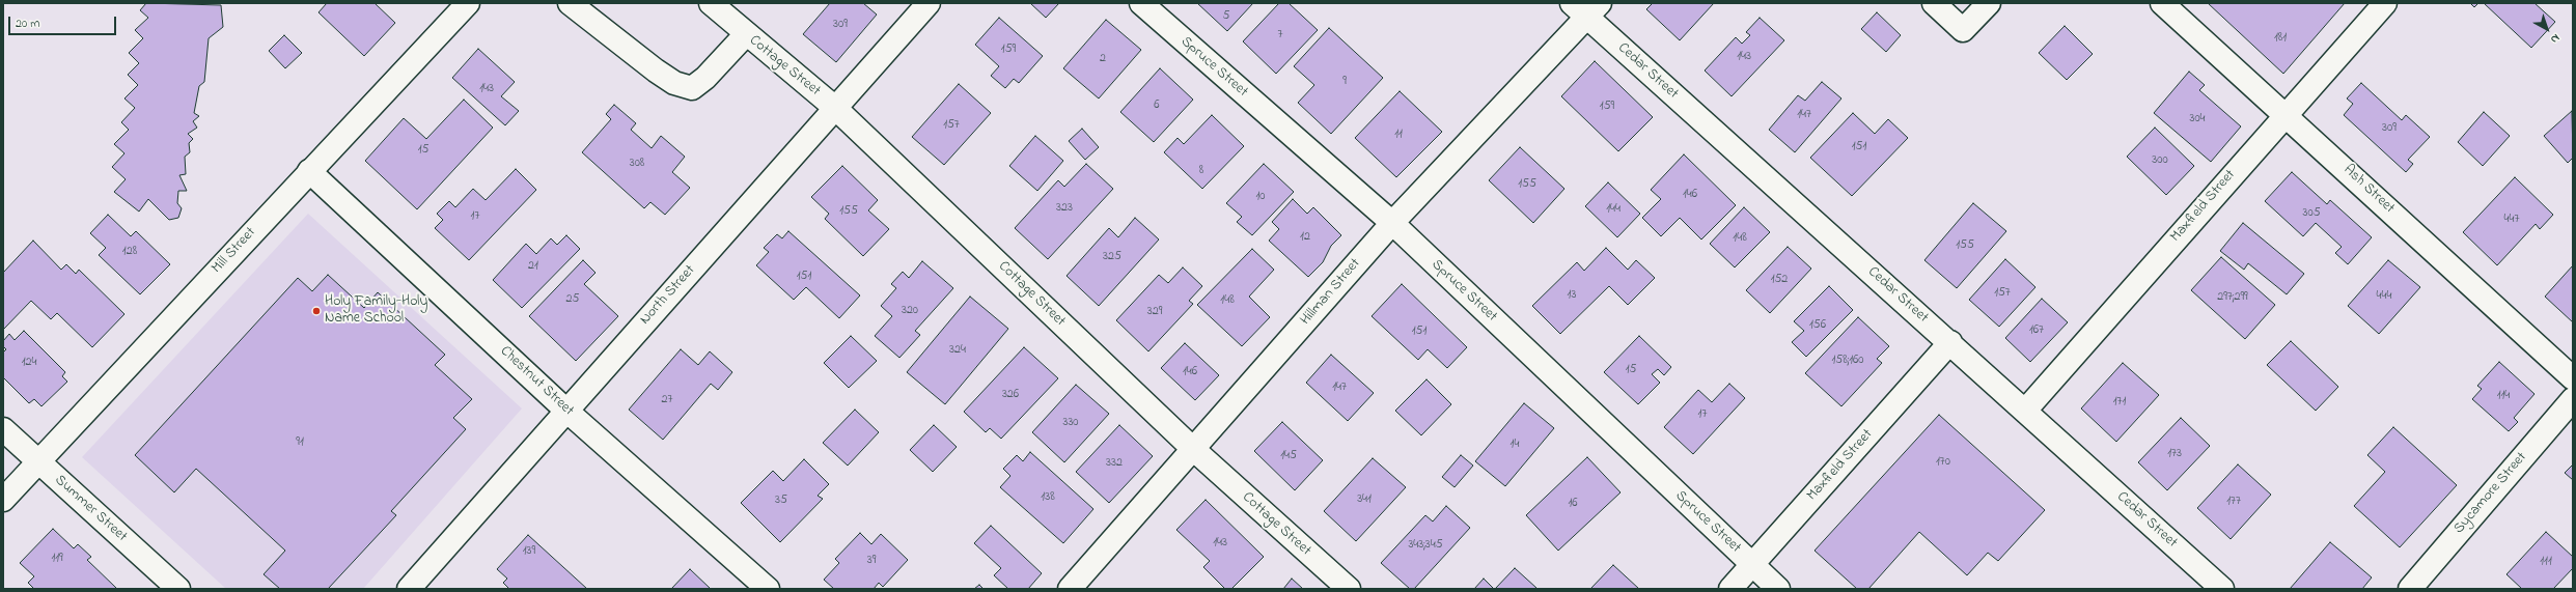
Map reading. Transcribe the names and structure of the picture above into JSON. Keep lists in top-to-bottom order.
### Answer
{
  "streets": {
    "street": [
      "Cottage Street",
      "Spruce Street",
      "Cedar Street",
      "Ash Street",
      "Maxfield Street",
      "Mill Street",
      "Hillman Street",
      "North Street",
      "Chestnut Street",
      "Sycamore Street",
      "Summer Street"
    ]
  },
  "crossings": [
    ["Cottage Street", "Hillman Street"],
    ["Cottage Street", "North Street"],
    ["Spruce Street", "Maxfield Street"],
    ["Spruce Street", "Hillman Street"],
    ["Cedar Street", "Maxfield Street"],
    ["Cedar Street", "Hillman Street"],
    ["Ash Street", "Maxfield Street"],
    ["Mill Street", "Chestnut Street"],
    ["Mill Street", "Summer Street"],
    ["North Street", "Chestnut Street"]
  ],
  "places": ["Holy Family-Holy Name School"],
  "house_numbers": [
    "5",
    "309",
    "7",
    "181",
    "159",
    "143",
    "2",
    "9",
    "143",
    "6",
    "159",
    "147",
    "304",
    "157",
    "309",
    "11",
    "151",
    "15",
    "300",
    "308",
    "8",
    "155",
    "146",
    "10",
    "323",
    "144",
    "155",
    "305",
    "17",
    "447",
    "12",
    "148",
    "155",
    "128",
    "325",
    "21",
    "151",
    "152",
    "157",
    "13",
    "444",
    "297;299",
    "25",
    "148",
    "320",
    "329",
    "156",
    "167",
    "151",
    "324",
    "158;160",
    "124",
    "15",
    "146",
    "147",
    "326",
    "114",
    "27",
    "171",
    "17",
    "330",
    "91",
    "14",
    "173",
    "145",
    "170",
    "332",
    "138",
    "341",
    "35",
    "177",
    "16",
    "143",
    "343;345",
    "139",
    "119",
    "39",
    "111"
  ],
  "scale_bar": "20 m",
  "north": "bottom right"
}
